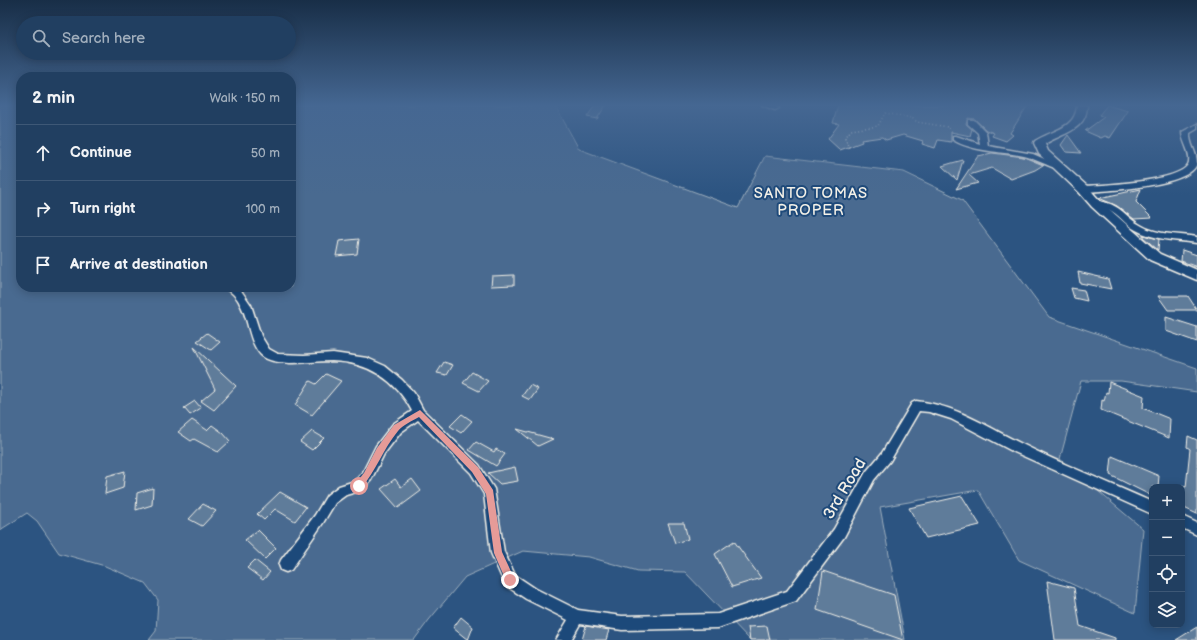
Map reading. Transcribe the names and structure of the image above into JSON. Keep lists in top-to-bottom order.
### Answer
{
  "streets": {
    "street": ["3rd Road"]
  },
  "districts": ["SANTO TOMAS PROPER"],
  "page": {
    "search": "Search here",
    "heading": ["2 min", "Walk · 150 m"],
    "list": [
      ["Continue", "50 m"],
      ["Turn right", "100 m"],
      "Arrive at destination"
    ],
    "map_buttons": ["+", "−"]
  }
}
